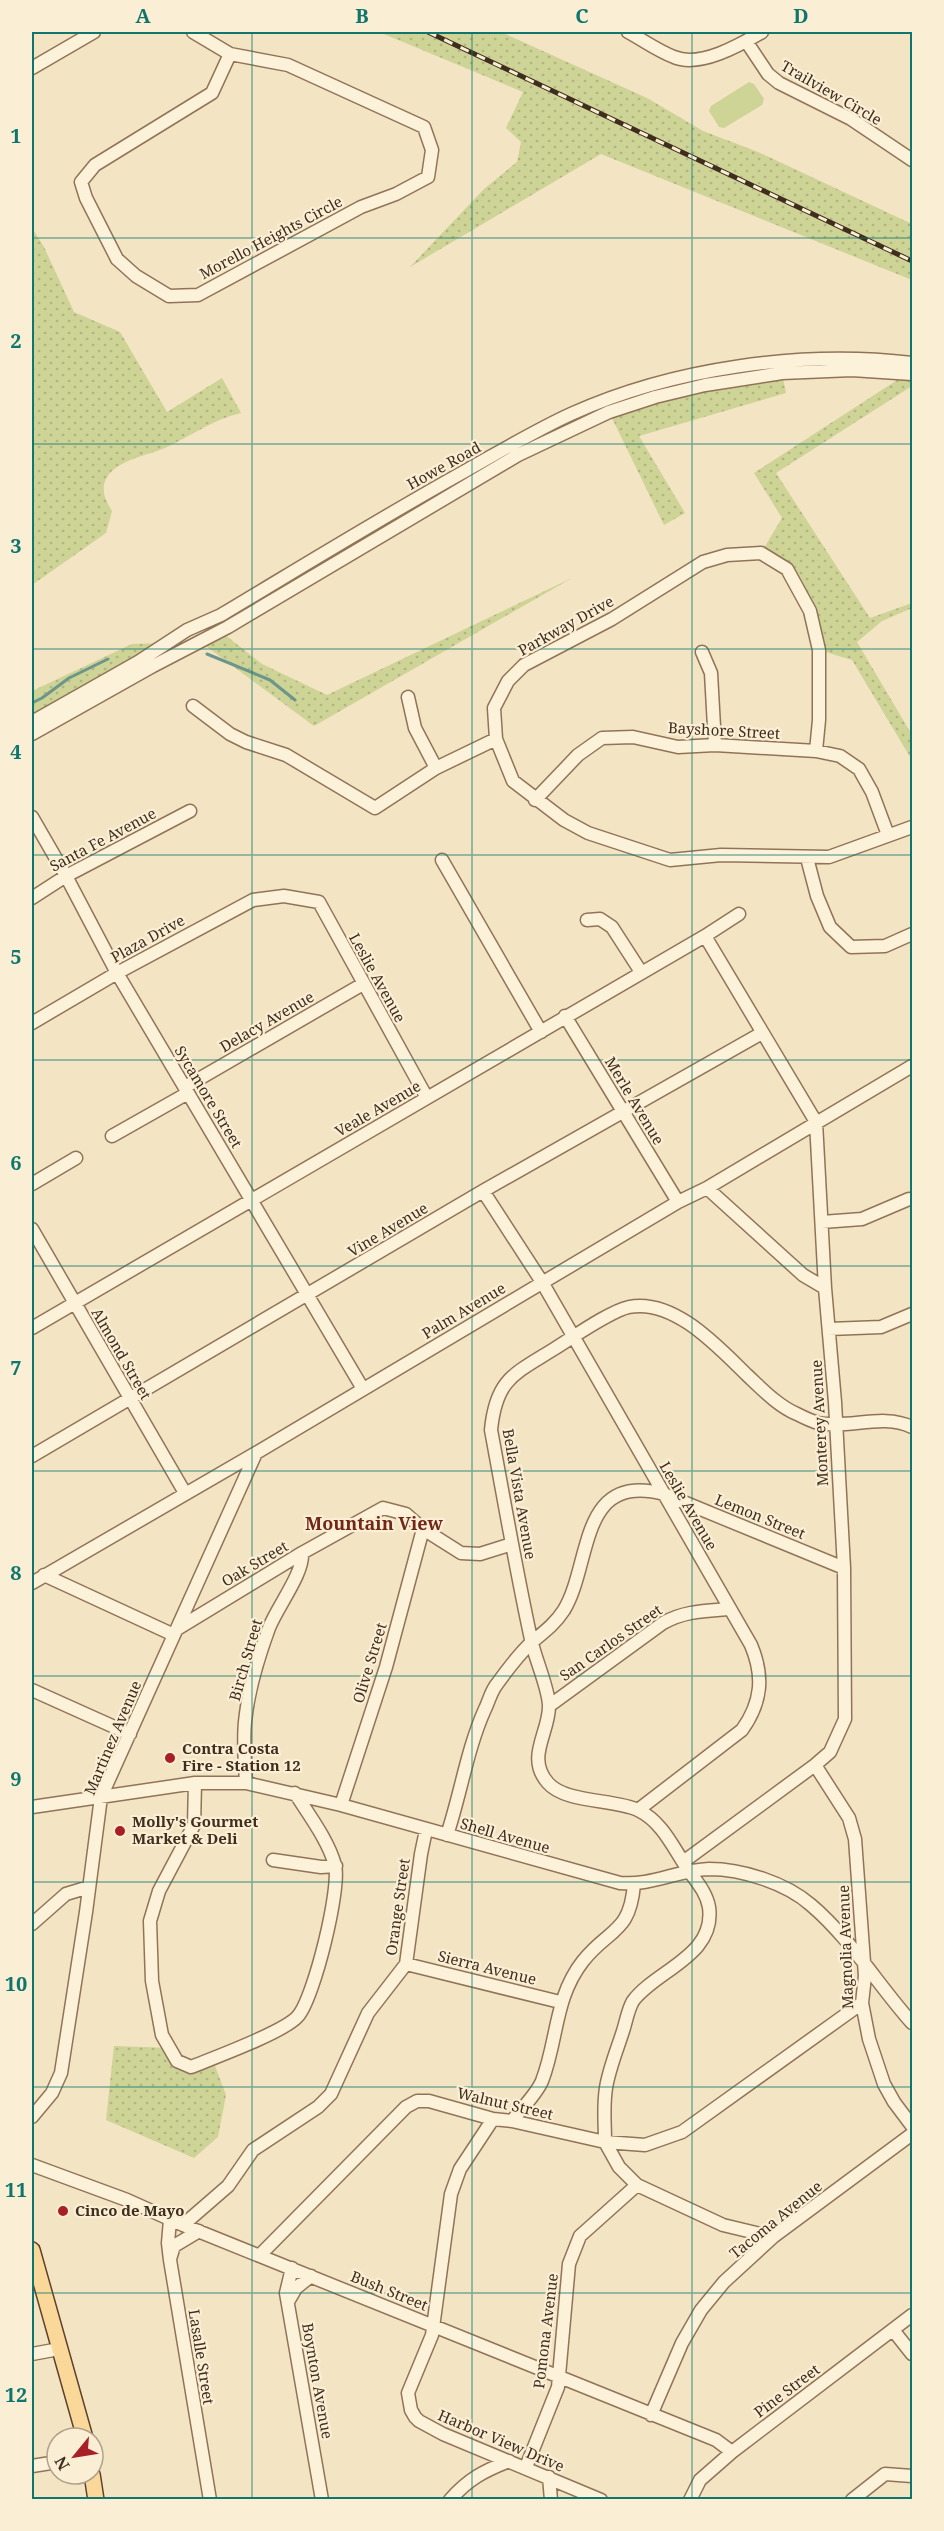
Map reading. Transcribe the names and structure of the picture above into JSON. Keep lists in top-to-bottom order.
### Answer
{
  "streets": {
    "street": [
      "Trailview Circle",
      "Morello Heights Circle",
      "Howe Road",
      "Parkway Drive",
      "Bayshore Street",
      "Santa Fe Avenue",
      "Plaza Drive",
      "Leslie Avenue",
      "Delacy Avenue",
      "Sycamore Street",
      "Merle Avenue",
      "Veale Avenue",
      "Vine Avenue",
      "Palm Avenue",
      "Almond Street",
      "Monterey Avenue",
      "Bella Vista Avenue",
      "Lemon Street",
      "Oak Street",
      "San Carlos Street",
      "Birch Street",
      "Olive Street",
      "Martinez Avenue",
      "Shell Avenue",
      "Orange Street",
      "Magnolia Avenue",
      "Sierra Avenue",
      "Walnut Street",
      "Tacoma Avenue",
      "Bush Street",
      "Pomona Avenue",
      "Lasalle Street",
      "Boynton Avenue",
      "Pine Street",
      "Harbor View Drive"
    ]
  },
  "crossings": [
    ["Parkway Drive", "Bayshore Street"],
    ["Santa Fe Avenue", "Sycamore Street"],
    ["Plaza Drive", "Leslie Avenue"],
    ["Plaza Drive", "Sycamore Street"],
    ["Leslie Avenue", "Delacy Avenue"],
    ["Leslie Avenue", "Veale Avenue"],
    ["Leslie Avenue", "Vine Avenue"],
    ["Leslie Avenue", "Palm Avenue"],
    ["Leslie Avenue", "Bella Vista Avenue"],
    ["Leslie Avenue", "Lemon Street"],
    ["Leslie Avenue", "San Carlos Street"],
    ["Delacy Avenue", "Sycamore Street"],
    ["Sycamore Street", "Veale Avenue"],
    ["Sycamore Street", "Vine Avenue"],
    ["Sycamore Street", "Palm Avenue"],
    ["Merle Avenue", "Veale Avenue"],
    ["Merle Avenue", "Vine Avenue"],
    ["Merle Avenue", "Palm Avenue"],
    ["Veale Avenue", "Almond Street"],
    ["Veale Avenue", "Monterey Avenue"],
    ["Vine Avenue", "Almond Street"],
    ["Vine Avenue", "Monterey Avenue"],
    ["Palm Avenue", "Almond Street"],
    ["Palm Avenue", "Monterey Avenue"],
    ["Palm Avenue", "Martinez Avenue"],
    ["Monterey Avenue", "Bella Vista Avenue"],
    ["Monterey Avenue", "Lemon Street"],
    ["Monterey Avenue", "Shell Avenue"],
    ["Monterey Avenue", "Magnolia Avenue"],
    ["Bella Vista Avenue", "Oak Street"],
    ["Bella Vista Avenue", "San Carlos Street"],
    ["Bella Vista Avenue", "Shell Avenue"],
    ["Bella Vista Avenue", "Walnut Street"],
    ["Oak Street", "Birch Street"],
    ["Oak Street", "Olive Street"],
    ["Oak Street", "Martinez Avenue"],
    ["Birch Street", "Shell Avenue"],
    ["Olive Street", "Shell Avenue"],
    ["Martinez Avenue", "Shell Avenue"],
    ["Shell Avenue", "Orange Street"],
    ["Shell Avenue", "Magnolia Avenue"],
    ["Orange Street", "Sierra Avenue"],
    ["Orange Street", "Bush Street"],
    ["Walnut Street", "Bush Street"],
    ["Tacoma Avenue", "Bush Street"],
    ["Bush Street", "Pomona Avenue"],
    ["Bush Street", "Lasalle Street"],
    ["Bush Street", "Boynton Avenue"],
    ["Bush Street", "Pine Street"],
    ["Bush Street", "Harbor View Drive"],
    ["Pomona Avenue", "Harbor View Drive"]
  ],
  "districts": ["Mountain View"],
  "places": ["Contra Costa Fire - Station 12", "Molly's Gourmet Market & Deli", "Cinco de Mayo"],
  "north": "bottom left",
  "grid": {
    "columns": [
      "A",
      "B",
      "C",
      "D"
    ],
    "rows": [
      "1",
      "2",
      "3",
      "4",
      "5",
      "6",
      "7",
      "8",
      "9",
      "10",
      "11",
      "12"
    ]
  }
}
